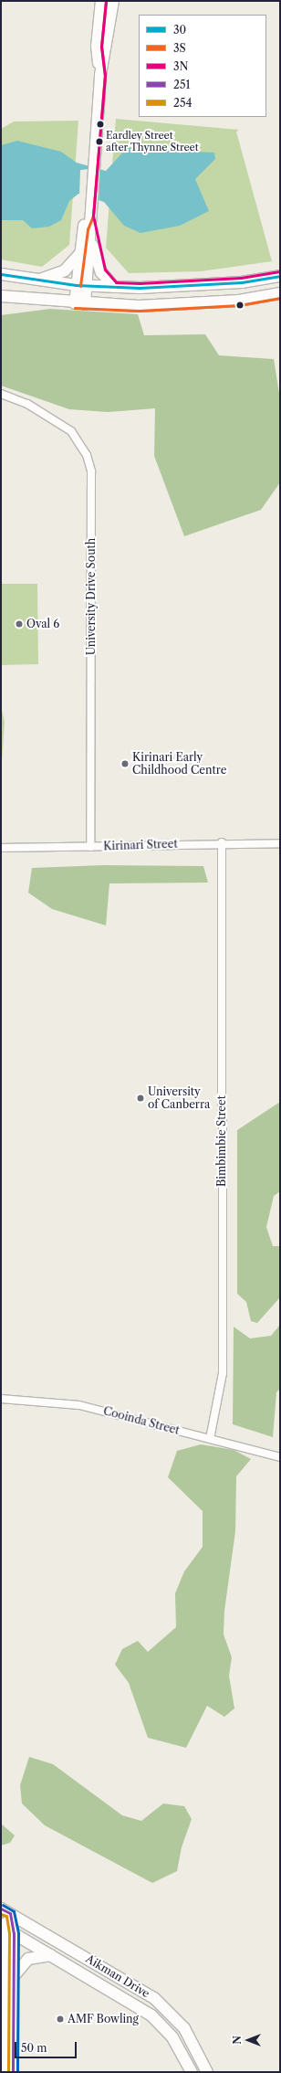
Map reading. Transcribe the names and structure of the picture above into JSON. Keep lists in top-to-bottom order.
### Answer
{
  "streets": {
    "main road": ["Aikman Drive"],
    "street": [
      "University Drive South",
      "Kirinari Street",
      "Bimbimbie Street",
      "Cooinda Street"
    ]
  },
  "crossings": [
    ["University Drive South", "Kirinari Street"],
    ["Kirinari Street", "Bimbimbie Street"],
    ["Bimbimbie Street", "Cooinda Street"]
  ],
  "places": [
    "Eardley Street after Thynne Street",
    "Oval 6",
    "Kirinari Early Childhood Centre",
    "University of Canberra",
    "AMF Bowling"
  ],
  "lines": [
    "transit line 3S",
    "transit line 3N",
    "transit line 30",
    "transit line 251",
    "transit line 254"
  ],
  "legend": [
    "30",
    "3S",
    "3N",
    "251",
    "254"
  ],
  "scale_bar": "50 m",
  "north": "left"
}
